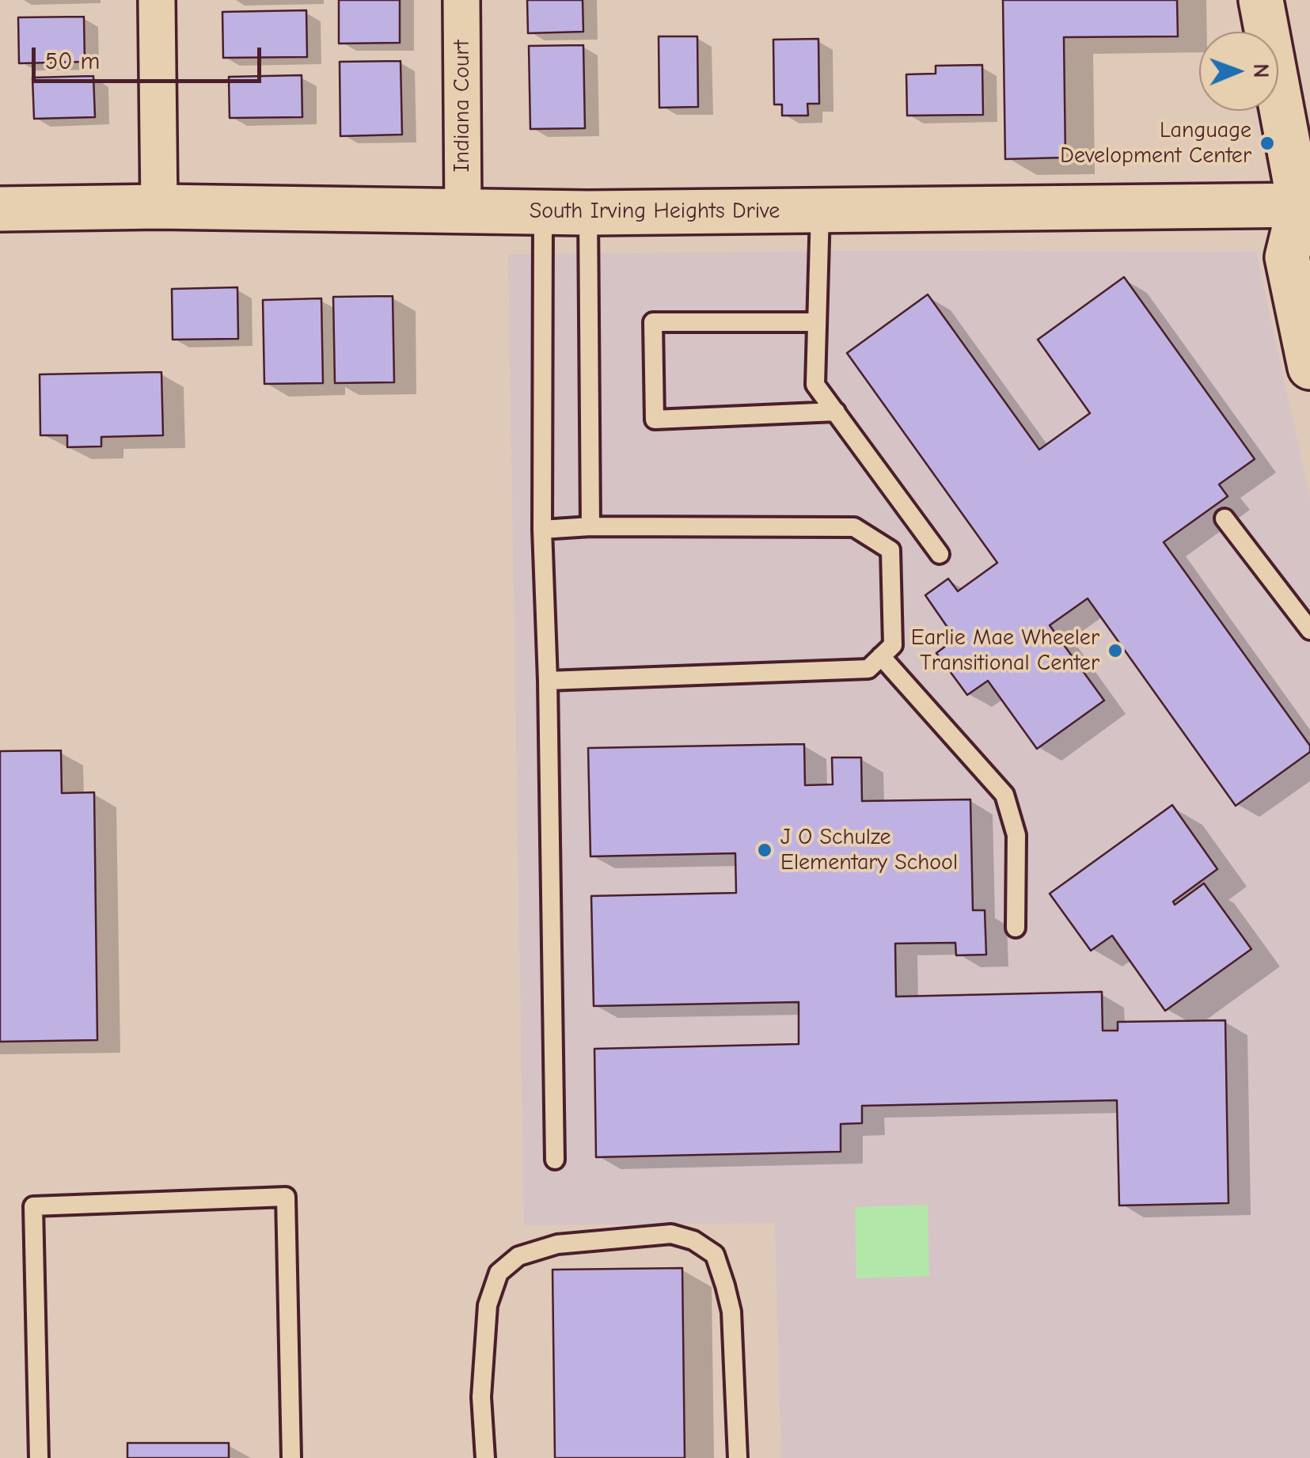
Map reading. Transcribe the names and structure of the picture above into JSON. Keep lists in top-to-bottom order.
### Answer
{
  "streets": {
    "street": ["Indiana Court", "South Irving Heights Drive"]
  },
  "crossings": [
    ["Indiana Court", "South Irving Heights Drive"]
  ],
  "places": ["Language Development Center", "Earlie Mae Wheeler Transitional Center", "J O Schulze Elementary School"],
  "scale_bar": "50 m",
  "north": "right"
}
